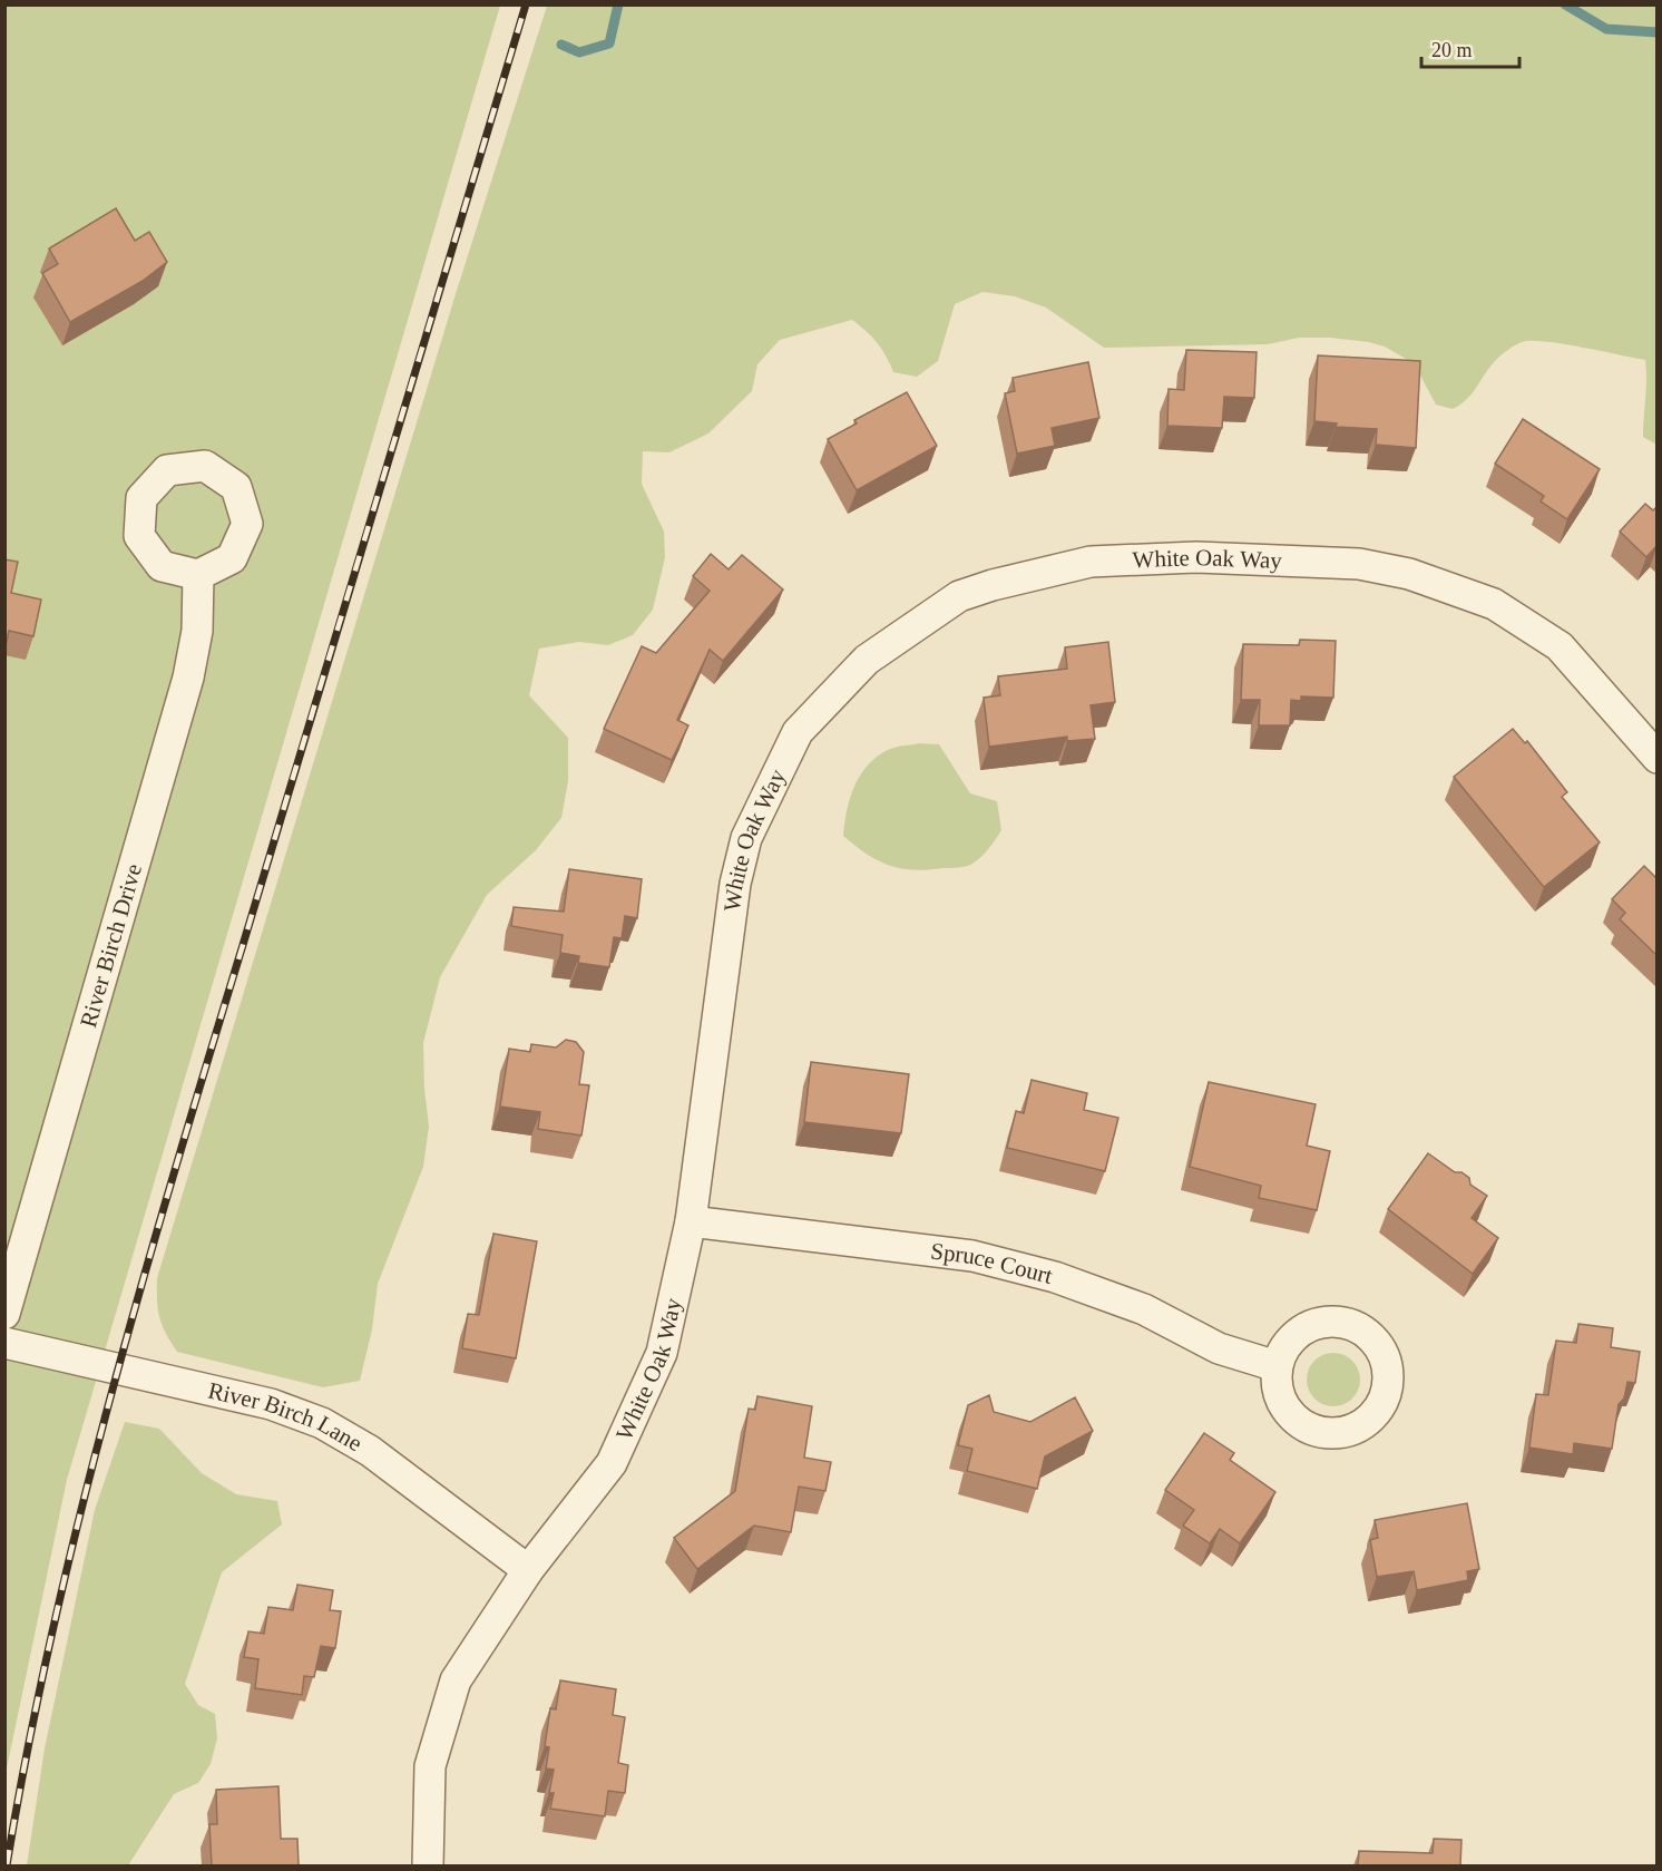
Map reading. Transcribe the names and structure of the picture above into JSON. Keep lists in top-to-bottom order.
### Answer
{
  "streets": {
    "street": [
      "White Oak Way",
      "River Birch Drive",
      "Spruce Court",
      "River Birch Lane"
    ]
  },
  "crossings": [
    ["White Oak Way", "Spruce Court"],
    ["White Oak Way", "River Birch Lane"]
  ],
  "scale_bar": "20 m"
}
